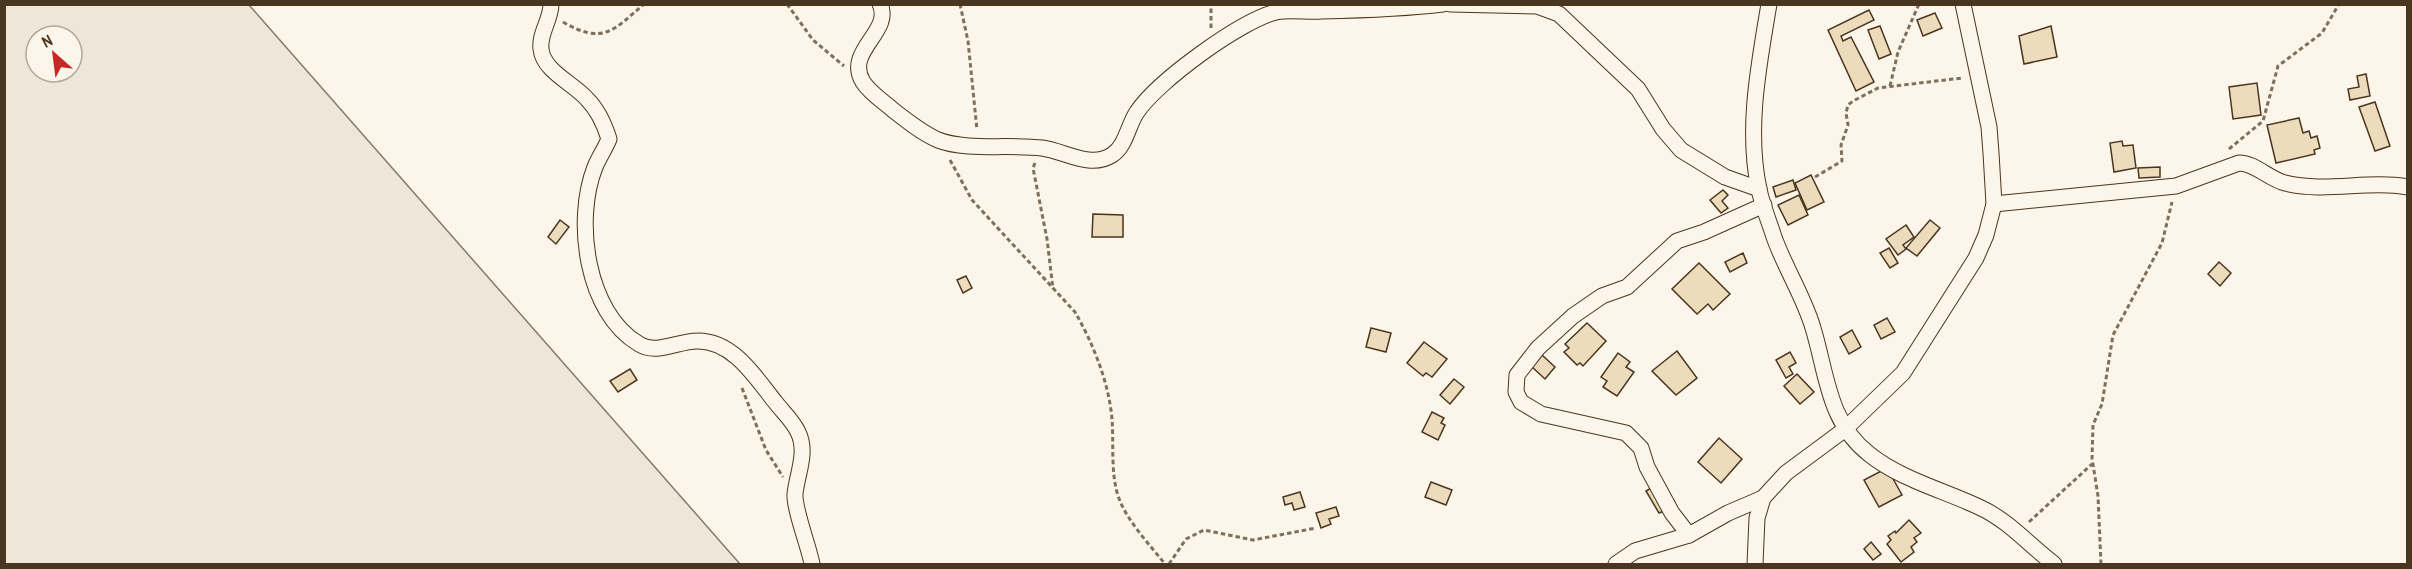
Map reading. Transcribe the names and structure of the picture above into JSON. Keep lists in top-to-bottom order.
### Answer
{
  "north": "top left"
}
